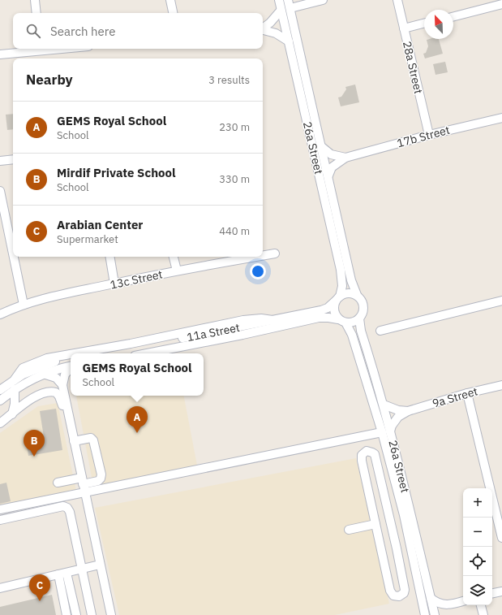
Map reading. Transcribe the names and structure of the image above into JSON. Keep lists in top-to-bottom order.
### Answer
{
  "streets": {
    "street": [
      "28a Street",
      "17b Street",
      "26a Street",
      "13c Street",
      "11a Street",
      "9a Street"
    ]
  },
  "crossings": [
    ["28a Street", "17b Street"],
    ["17b Street", "26a Street"],
    ["26a Street", "11a Street"],
    ["26a Street", "9a Street"]
  ],
  "north": "top left",
  "page": {
    "search": "Search here",
    "heading": ["Nearby", "3 results"],
    "list": [
      {
        "mark": "A",
        "name": "GEMS Royal School",
        "note": "School",
        "value": "230 m"
      },
      {
        "mark": "B",
        "name": "Mirdif Private School",
        "note": "School",
        "value": "330 m"
      },
      {
        "mark": "C",
        "name": "Arabian Center",
        "note": "Supermarket",
        "value": "440 m"
      }
    ],
    "popup": ["GEMS Royal School", "School"],
    "pins": ["A", "B", "C"],
    "map_buttons": ["+", "−"]
  }
}
